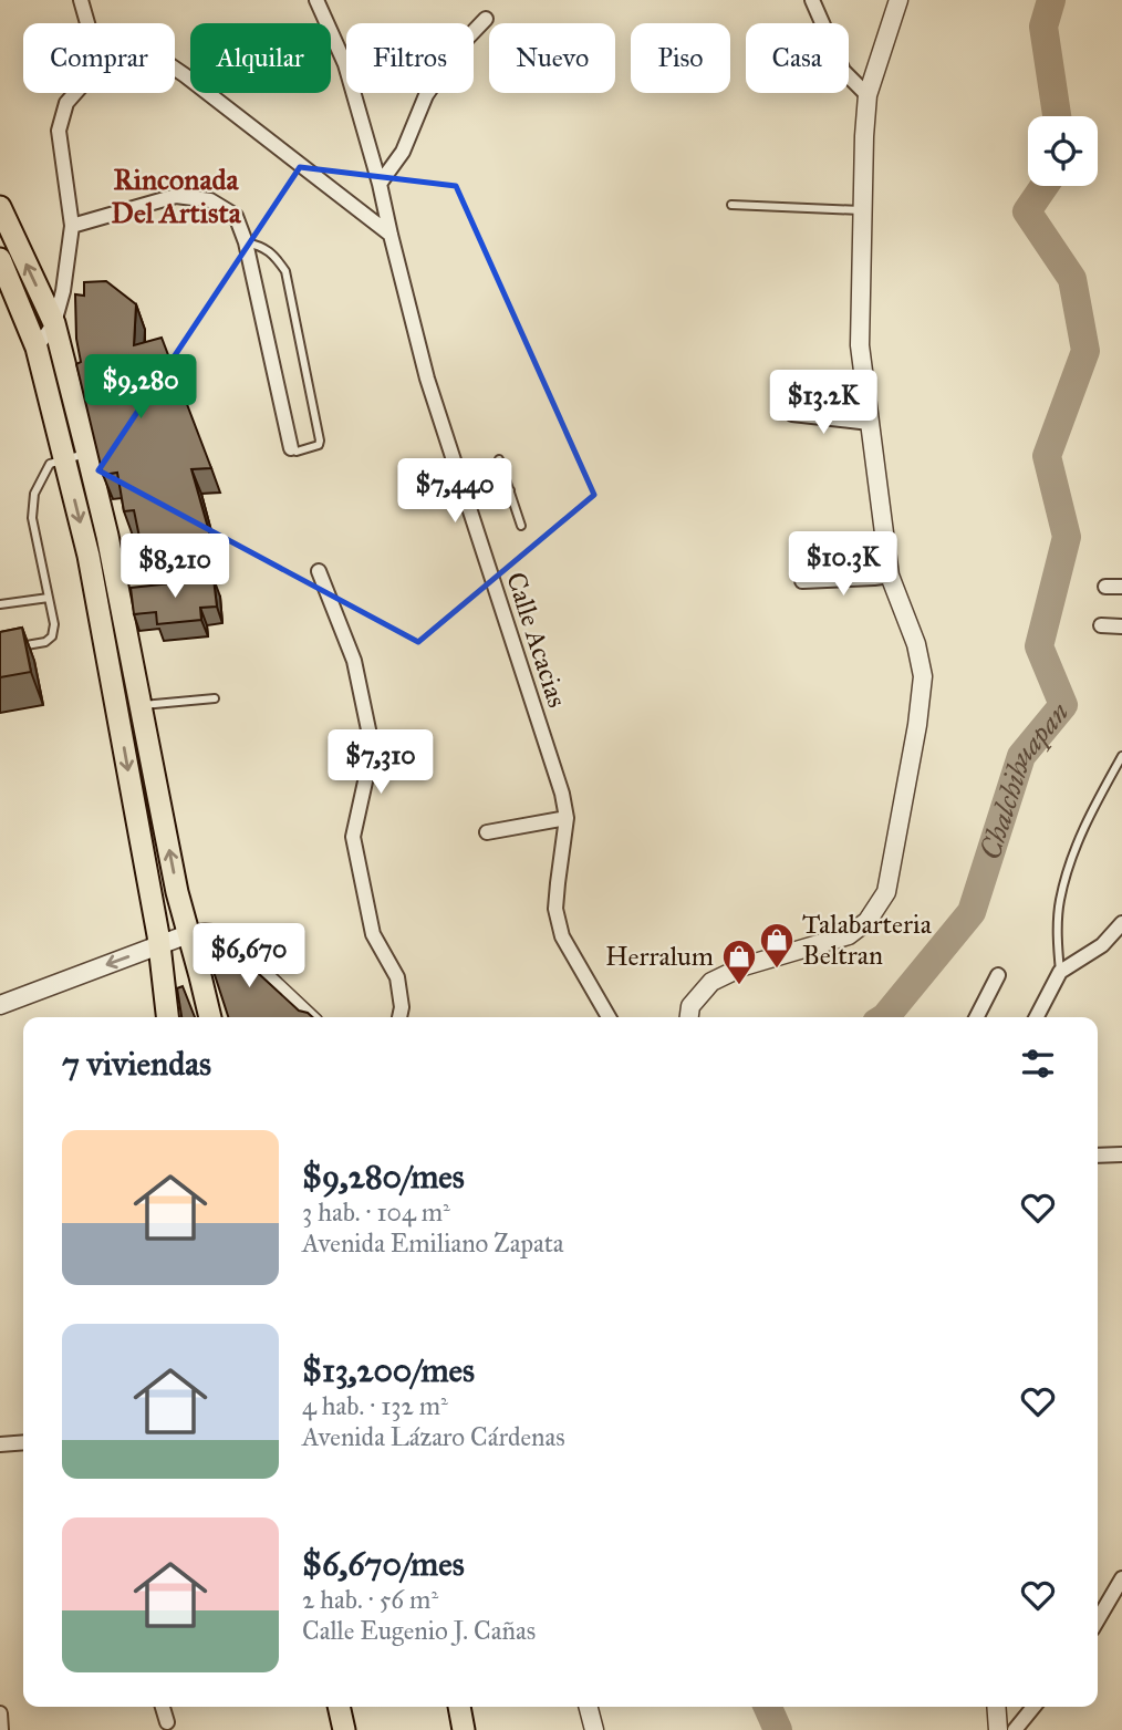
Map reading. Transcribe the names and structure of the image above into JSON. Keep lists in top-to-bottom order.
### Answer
{
  "streets": {
    "street": ["Calle Acacias"]
  },
  "districts": ["Rinconada Del Artista"],
  "water": ["Chalchihuapan"],
  "places": {
    "shop": ["Talabarteria Beltran", "Herralum"]
  },
  "page": {
    "chip": [
      "Comprar",
      "Alquilar",
      "Filtros",
      "Nuevo",
      "Piso",
      "Casa"
    ],
    "price": [
      "$9,280",
      "$13.2K",
      "$7,440",
      "$10.3K",
      "$8,210",
      "$7,310",
      "$6,670"
    ],
    "heading": "7 viviendas",
    "list": [
      {
        "name": "$9,280/mes",
        "note": "3 hab. · 104 m² · Avenida Emiliano Zapata"
      },
      {
        "name": "$13,200/mes",
        "note": "4 hab. · 132 m² · Avenida Lázaro Cárdenas"
      },
      {
        "name": "$6,670/mes",
        "note": "2 hab. · 56 m² · Calle Eugenio J. Cañas"
      }
    ]
  }
}
